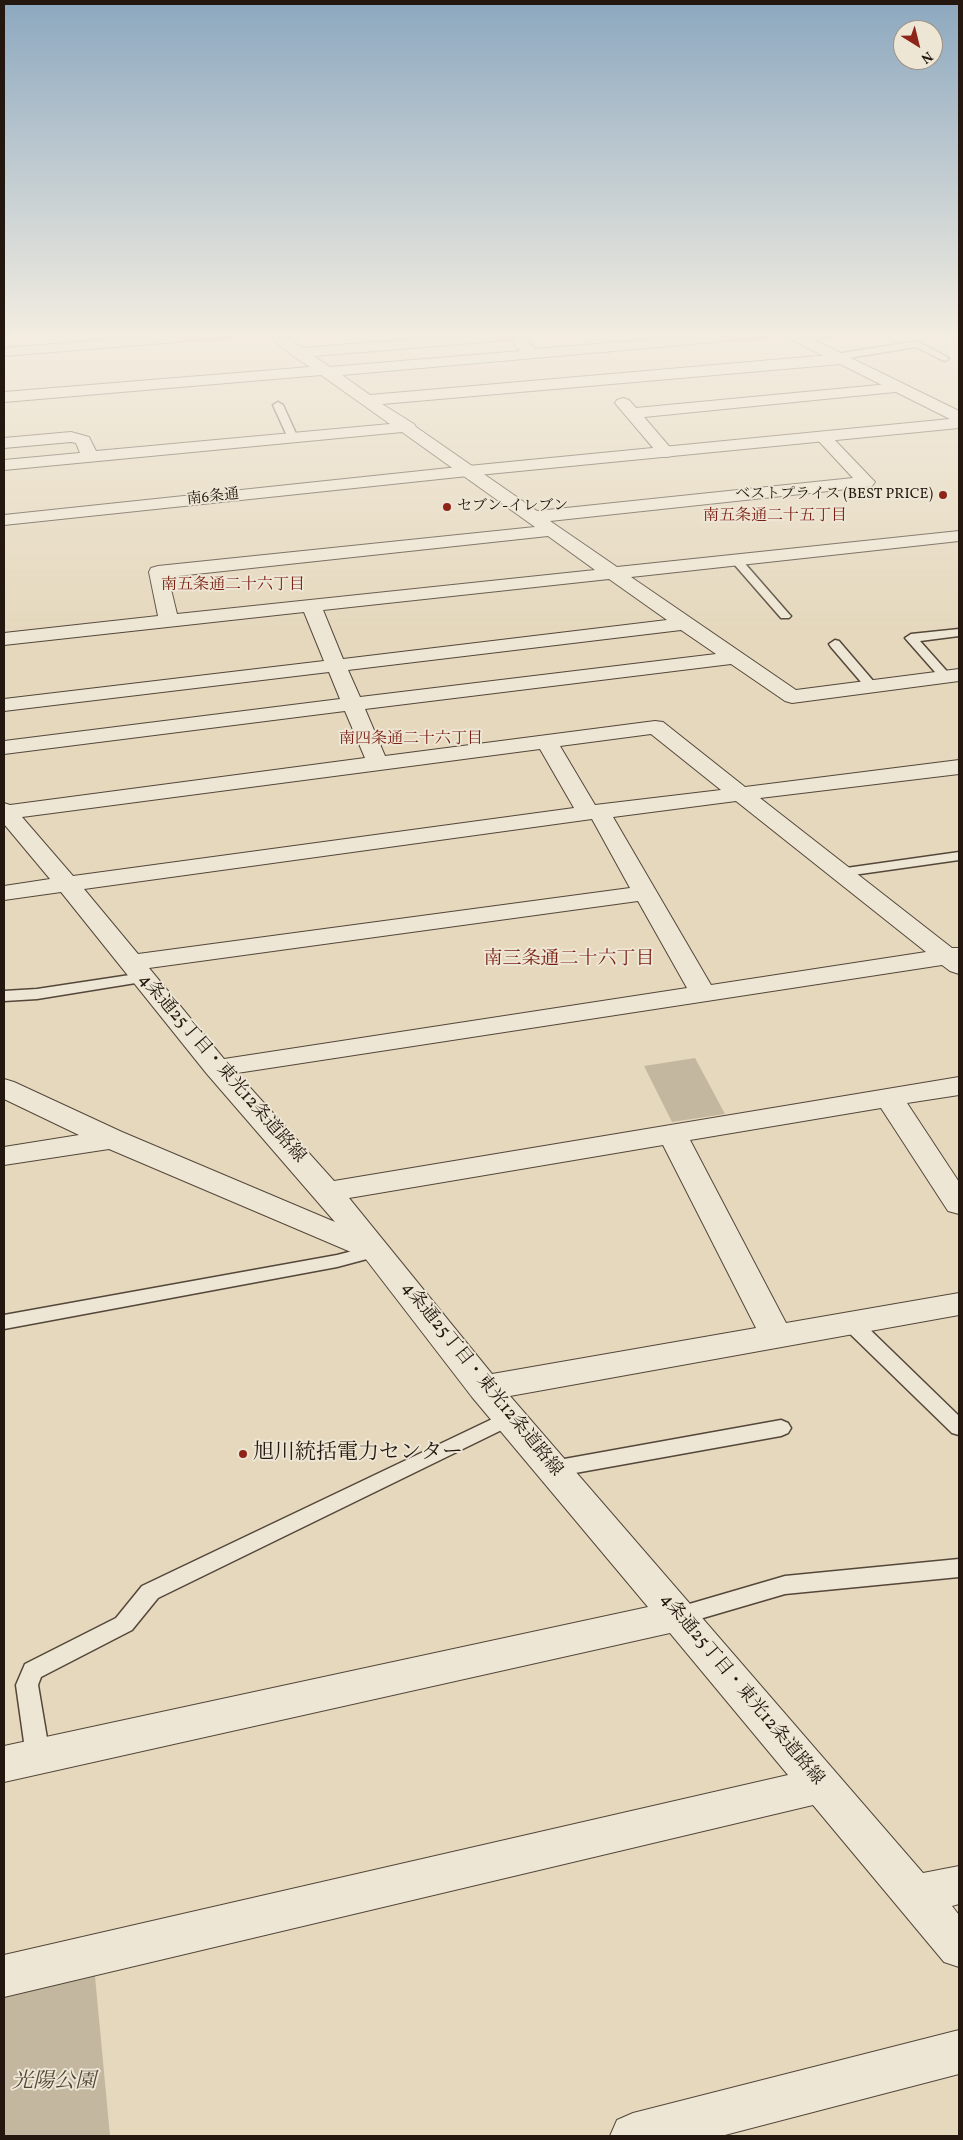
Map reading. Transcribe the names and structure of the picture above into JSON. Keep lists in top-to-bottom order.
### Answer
{
  "streets": {
    "street": ["南6条通", "4条通25丁目・東光12条道路線"]
  },
  "districts": [
    "南五条通二十五丁目",
    "南五条通二十六丁目",
    "南四条通二十六丁目",
    "南三条通二十六丁目"
  ],
  "parks": ["光陽公園"],
  "places": ["ベストプライス (BEST PRICE)", "セブン-イレブン", "旭川統括電力センター"],
  "north": "bottom right"
}
